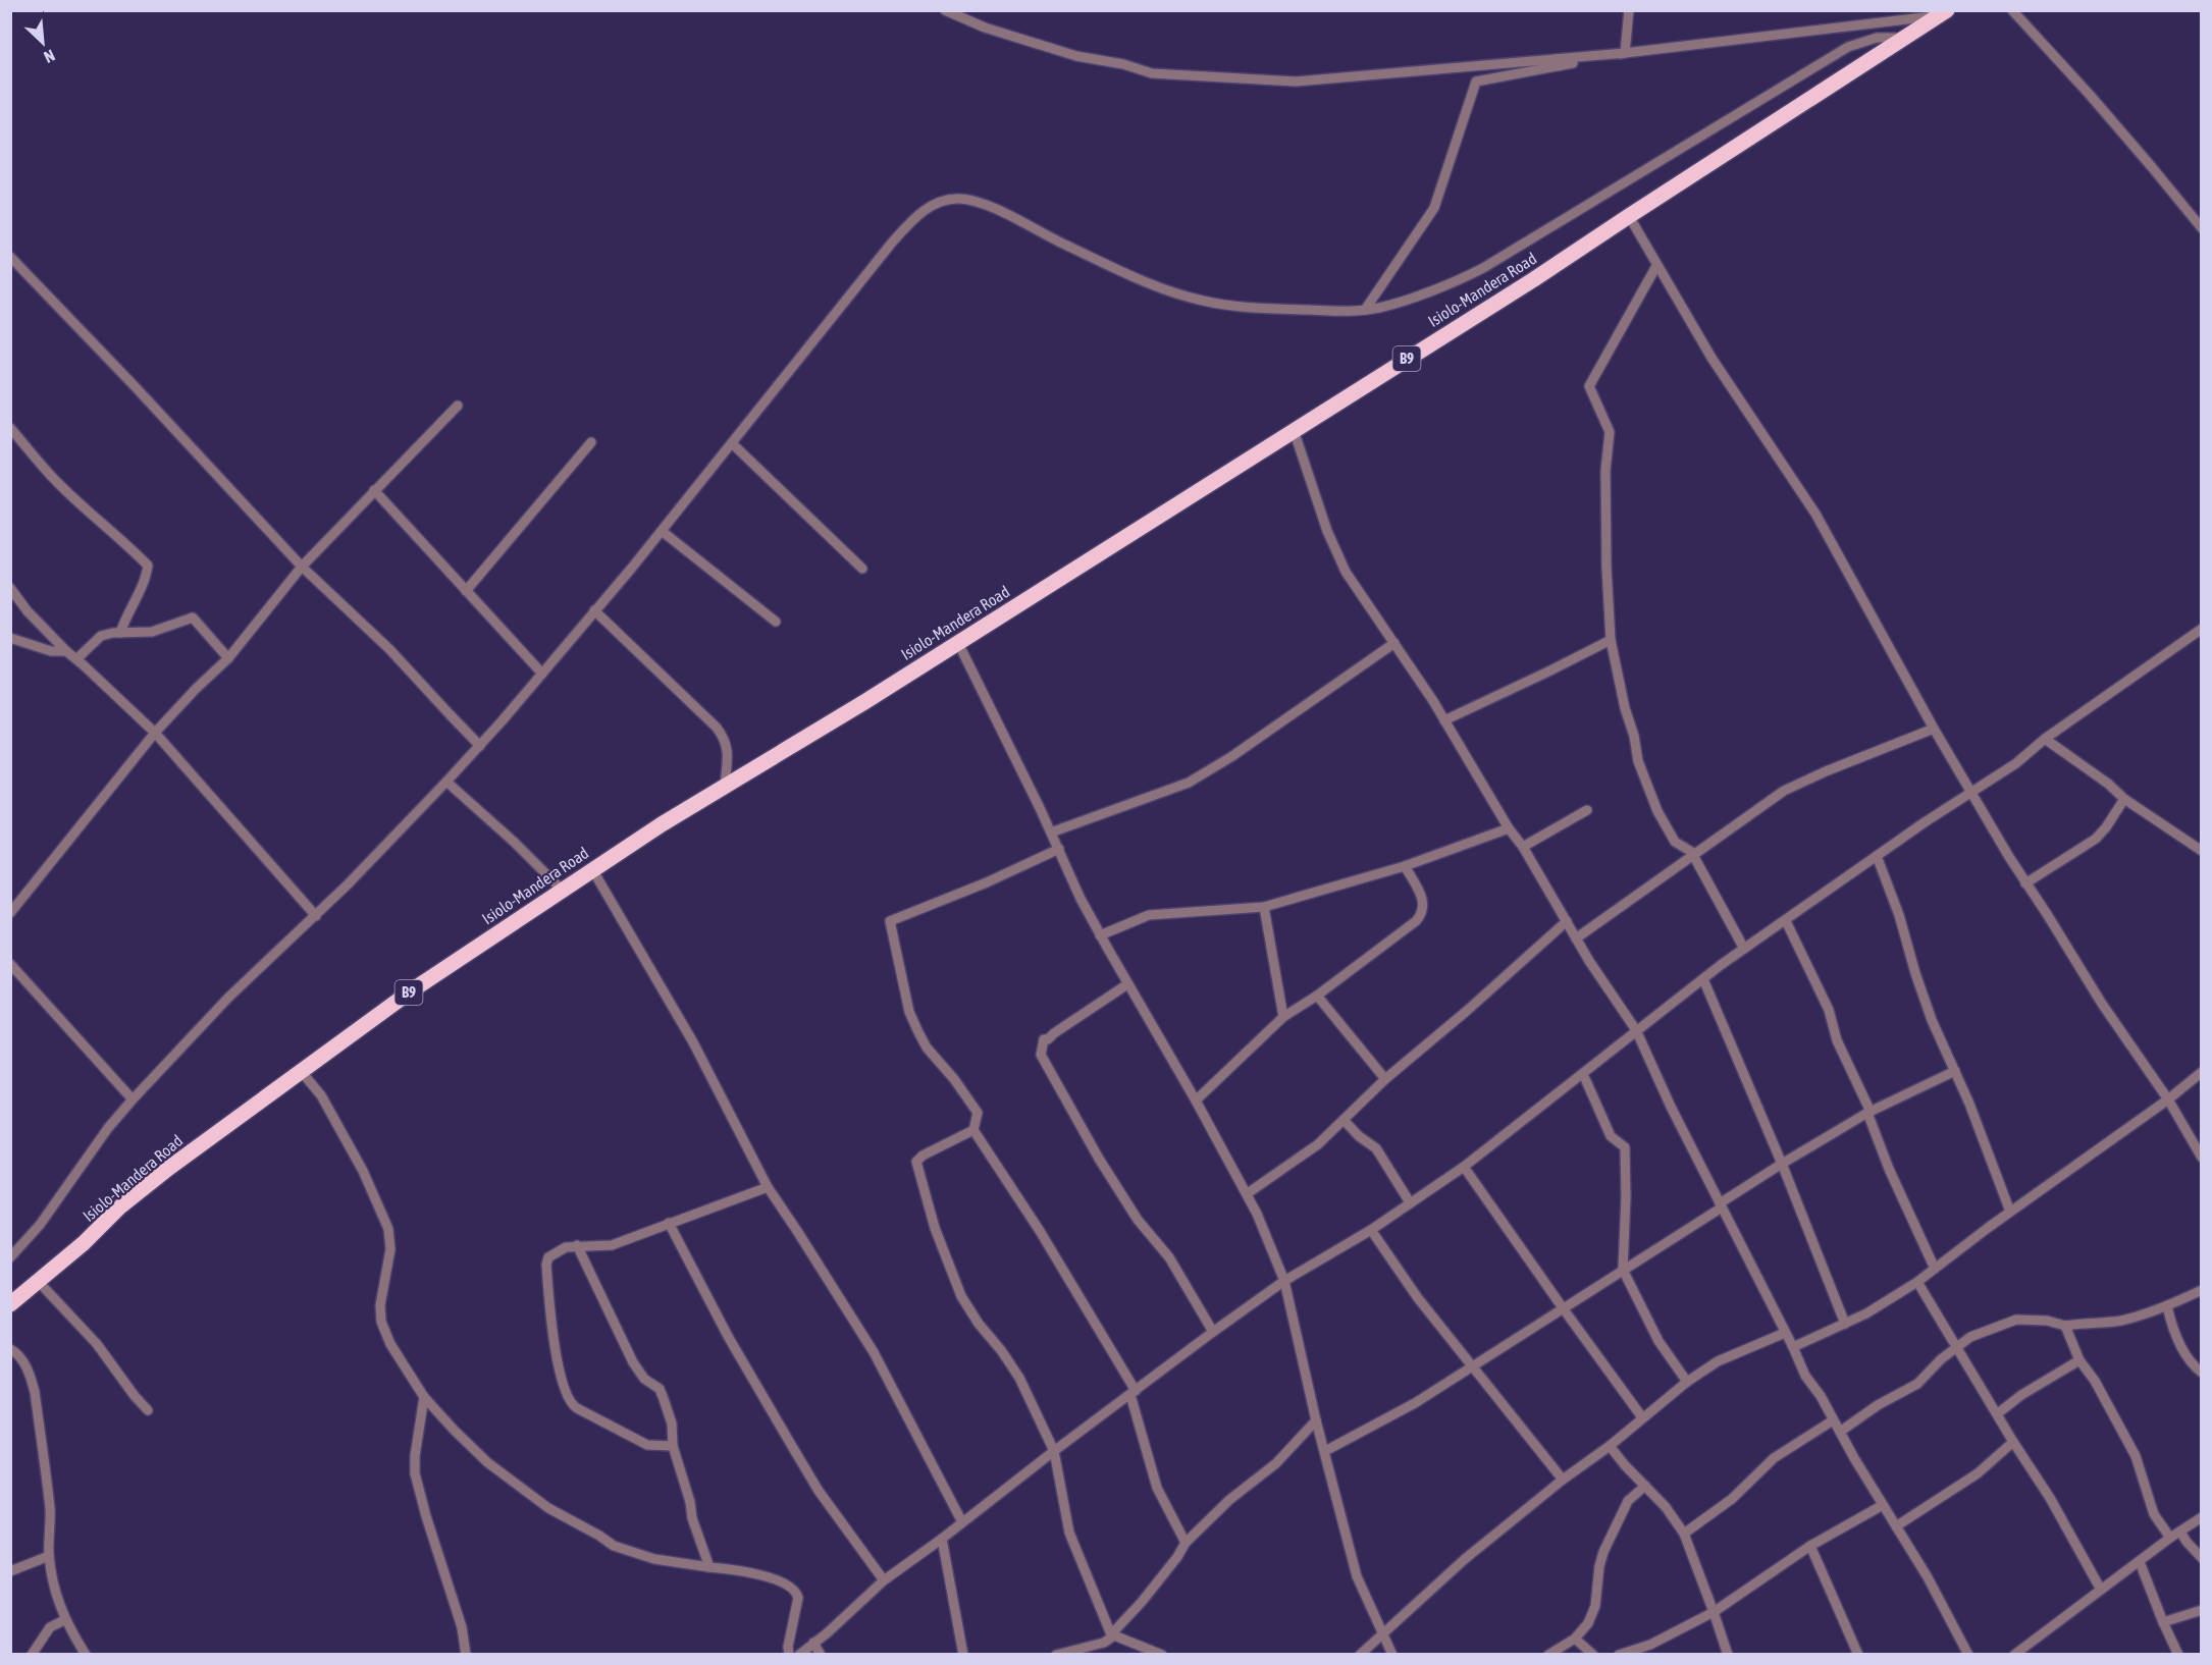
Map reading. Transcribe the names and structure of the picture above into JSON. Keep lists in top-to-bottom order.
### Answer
{
  "streets": {
    "highway": ["Isiolo-Mandera Road", "B9"]
  },
  "north": "bottom right"
}
